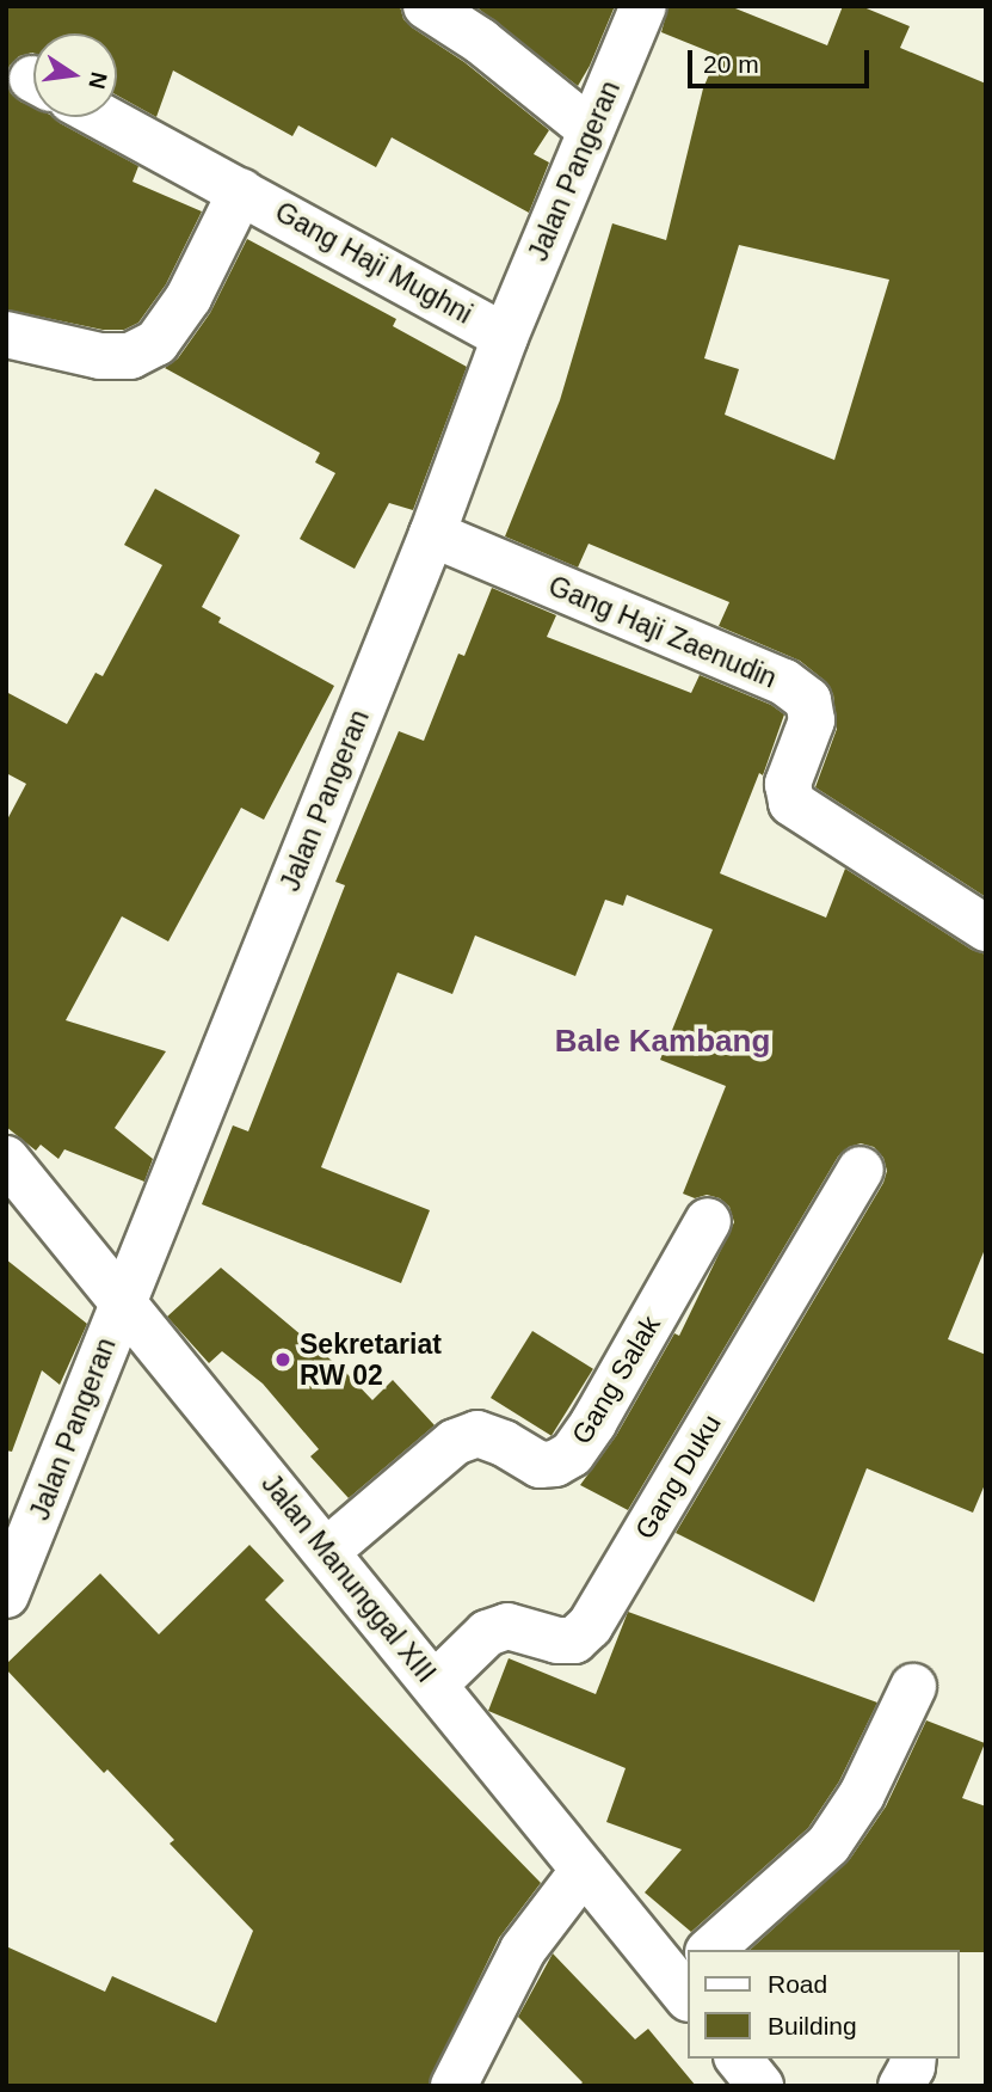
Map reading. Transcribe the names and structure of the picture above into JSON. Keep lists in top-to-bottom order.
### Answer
{
  "streets": {
    "street": [
      "Jalan Pangeran",
      "Gang Haji Mughni",
      "Gang Haji Zaenudin",
      "Gang Salak",
      "Gang Duku",
      "Jalan Manunggal XIII"
    ]
  },
  "crossings": [
    ["Jalan Pangeran", "Gang Haji Mughni"],
    ["Jalan Pangeran", "Gang Haji Zaenudin"],
    ["Jalan Pangeran", "Jalan Manunggal XIII"],
    ["Gang Salak", "Jalan Manunggal XIII"],
    ["Gang Duku", "Jalan Manunggal XIII"]
  ],
  "districts": ["Bale Kambang"],
  "places": ["Sekretariat RW 02"],
  "legend": ["Road", "Building"],
  "scale_bar": "20 m",
  "north": "right"
}
